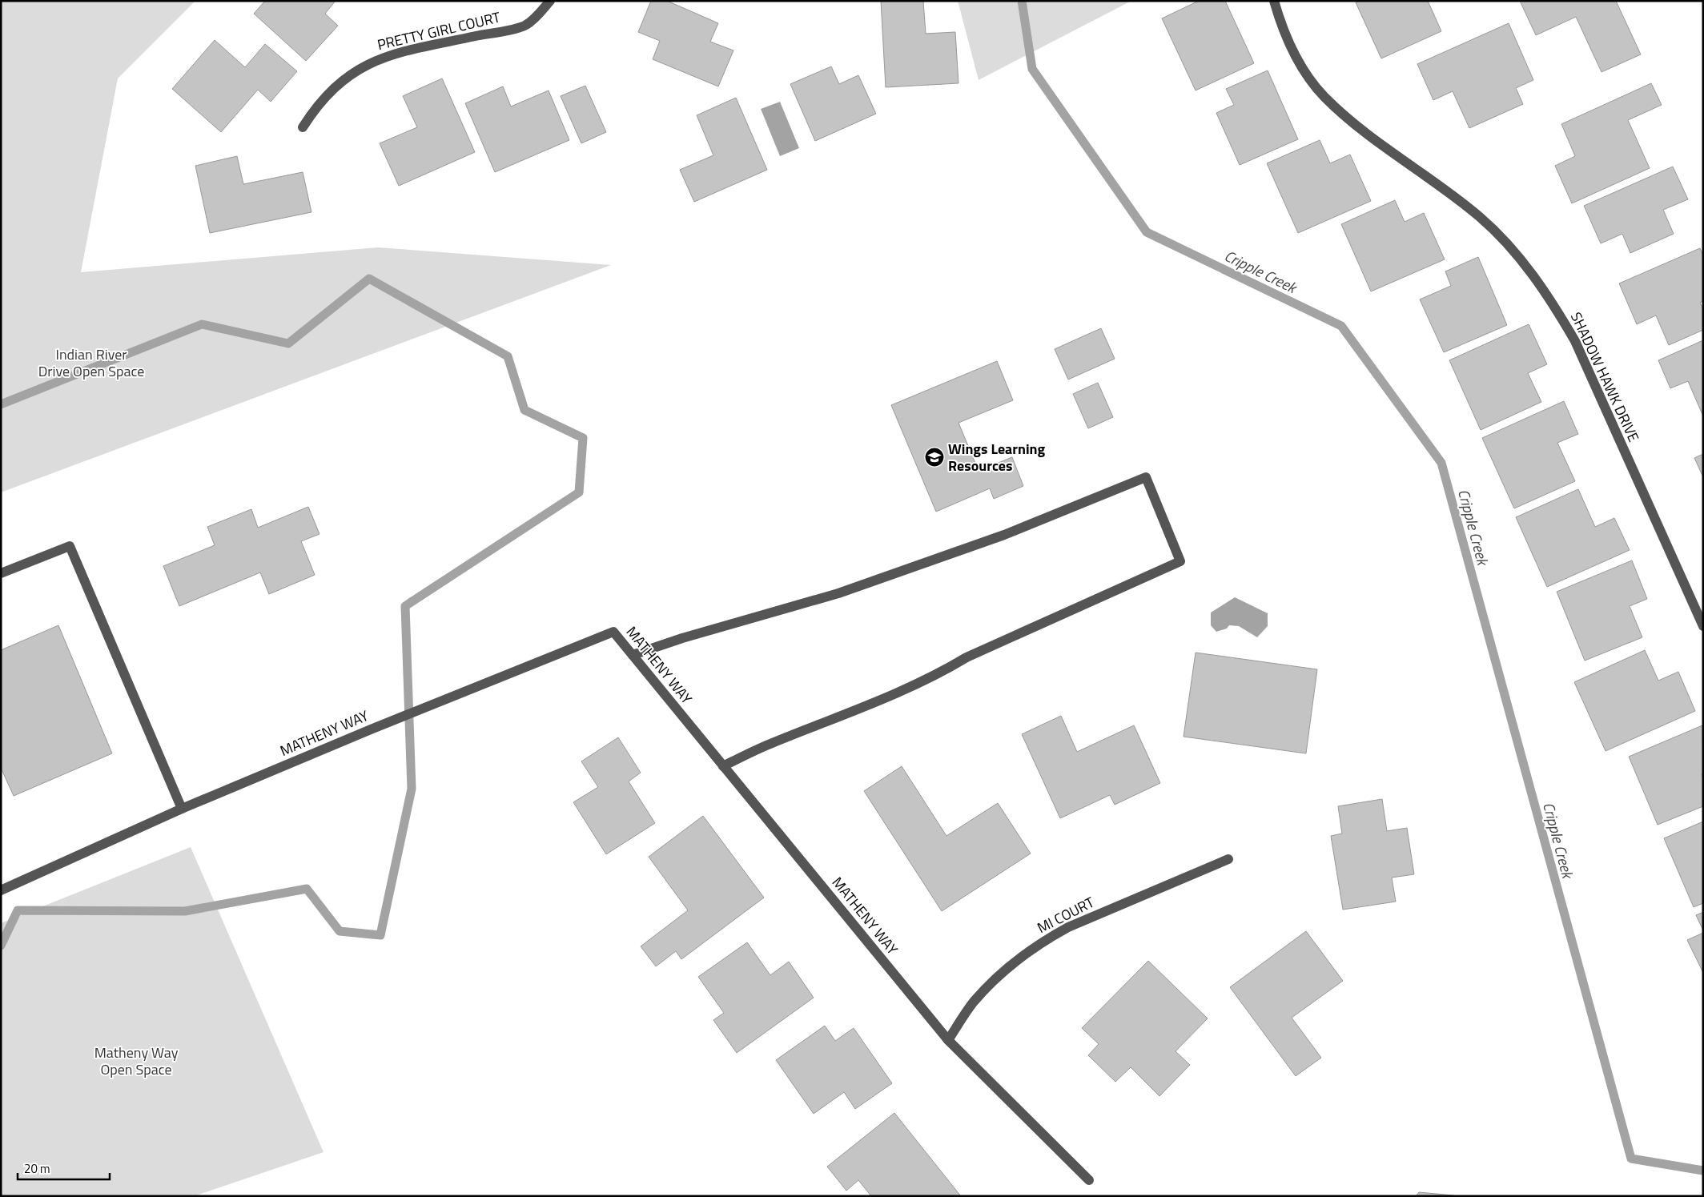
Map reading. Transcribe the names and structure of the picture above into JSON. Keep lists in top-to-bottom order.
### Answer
{
  "streets": {
    "street": [
      "PRETTY GIRL COURT",
      "SHADOW HAWK DRIVE",
      "MATHENY WAY",
      "MI COURT"
    ]
  },
  "crossings": [
    ["MATHENY WAY", "MI COURT"]
  ],
  "water": ["Cripple Creek"],
  "parks": ["Indian River Drive Open Space", "Matheny Way Open Space"],
  "places": {
    "school or university": ["Wings Learning Resources"]
  },
  "scale_bar": "20 m"
}
